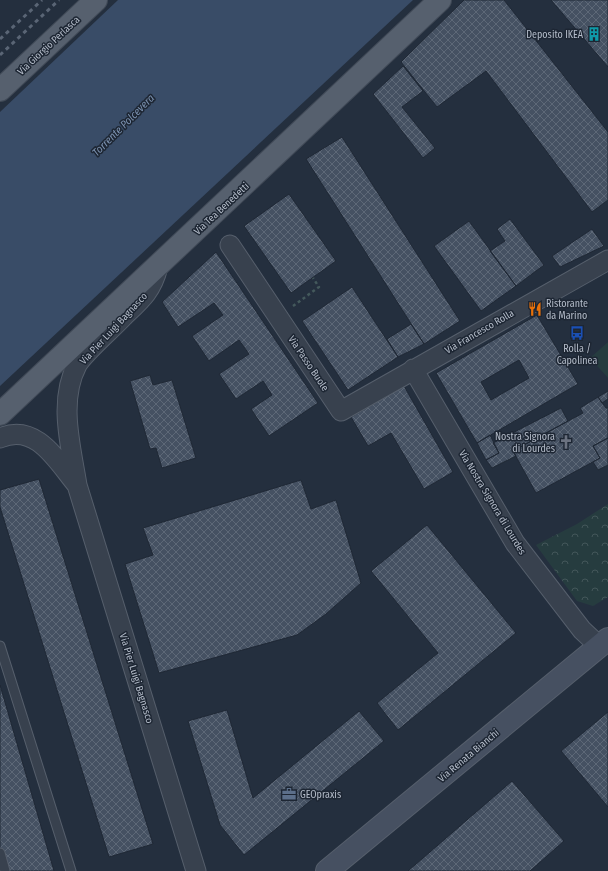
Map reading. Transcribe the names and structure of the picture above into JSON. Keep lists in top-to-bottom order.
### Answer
{
  "streets": {
    "main road": ["Via Giorgio Perlasca", "Via Tea Benedetti"],
    "street": [
      "Via Pier Luigi Bagnasco",
      "Via Francesco Rolla",
      "Via Passo Buole",
      "Via Nostra Signora di Lourdes",
      "Via Renata Bianchi"
    ]
  },
  "crossings": [
    ["Via Tea Benedetti", "Via Pier Luigi Bagnasco"],
    ["Via Francesco Rolla", "Via Passo Buole"],
    ["Via Francesco Rolla", "Via Nostra Signora di Lourdes"],
    ["Via Passo Buole", "Via Nostra Signora di Lourdes"],
    ["Via Nostra Signora di Lourdes", "Via Renata Bianchi"]
  ],
  "water": ["Torrente Polcevera"],
  "places": {
    "building": ["Deposito IKEA"],
    "restaurant": ["Ristorante da Marino"],
    "bus stop": ["Rolla / Capolinea"],
    "church": ["Nostra Signora di Lourdes"],
    "office": ["GEOpraxis"]
  }
}
